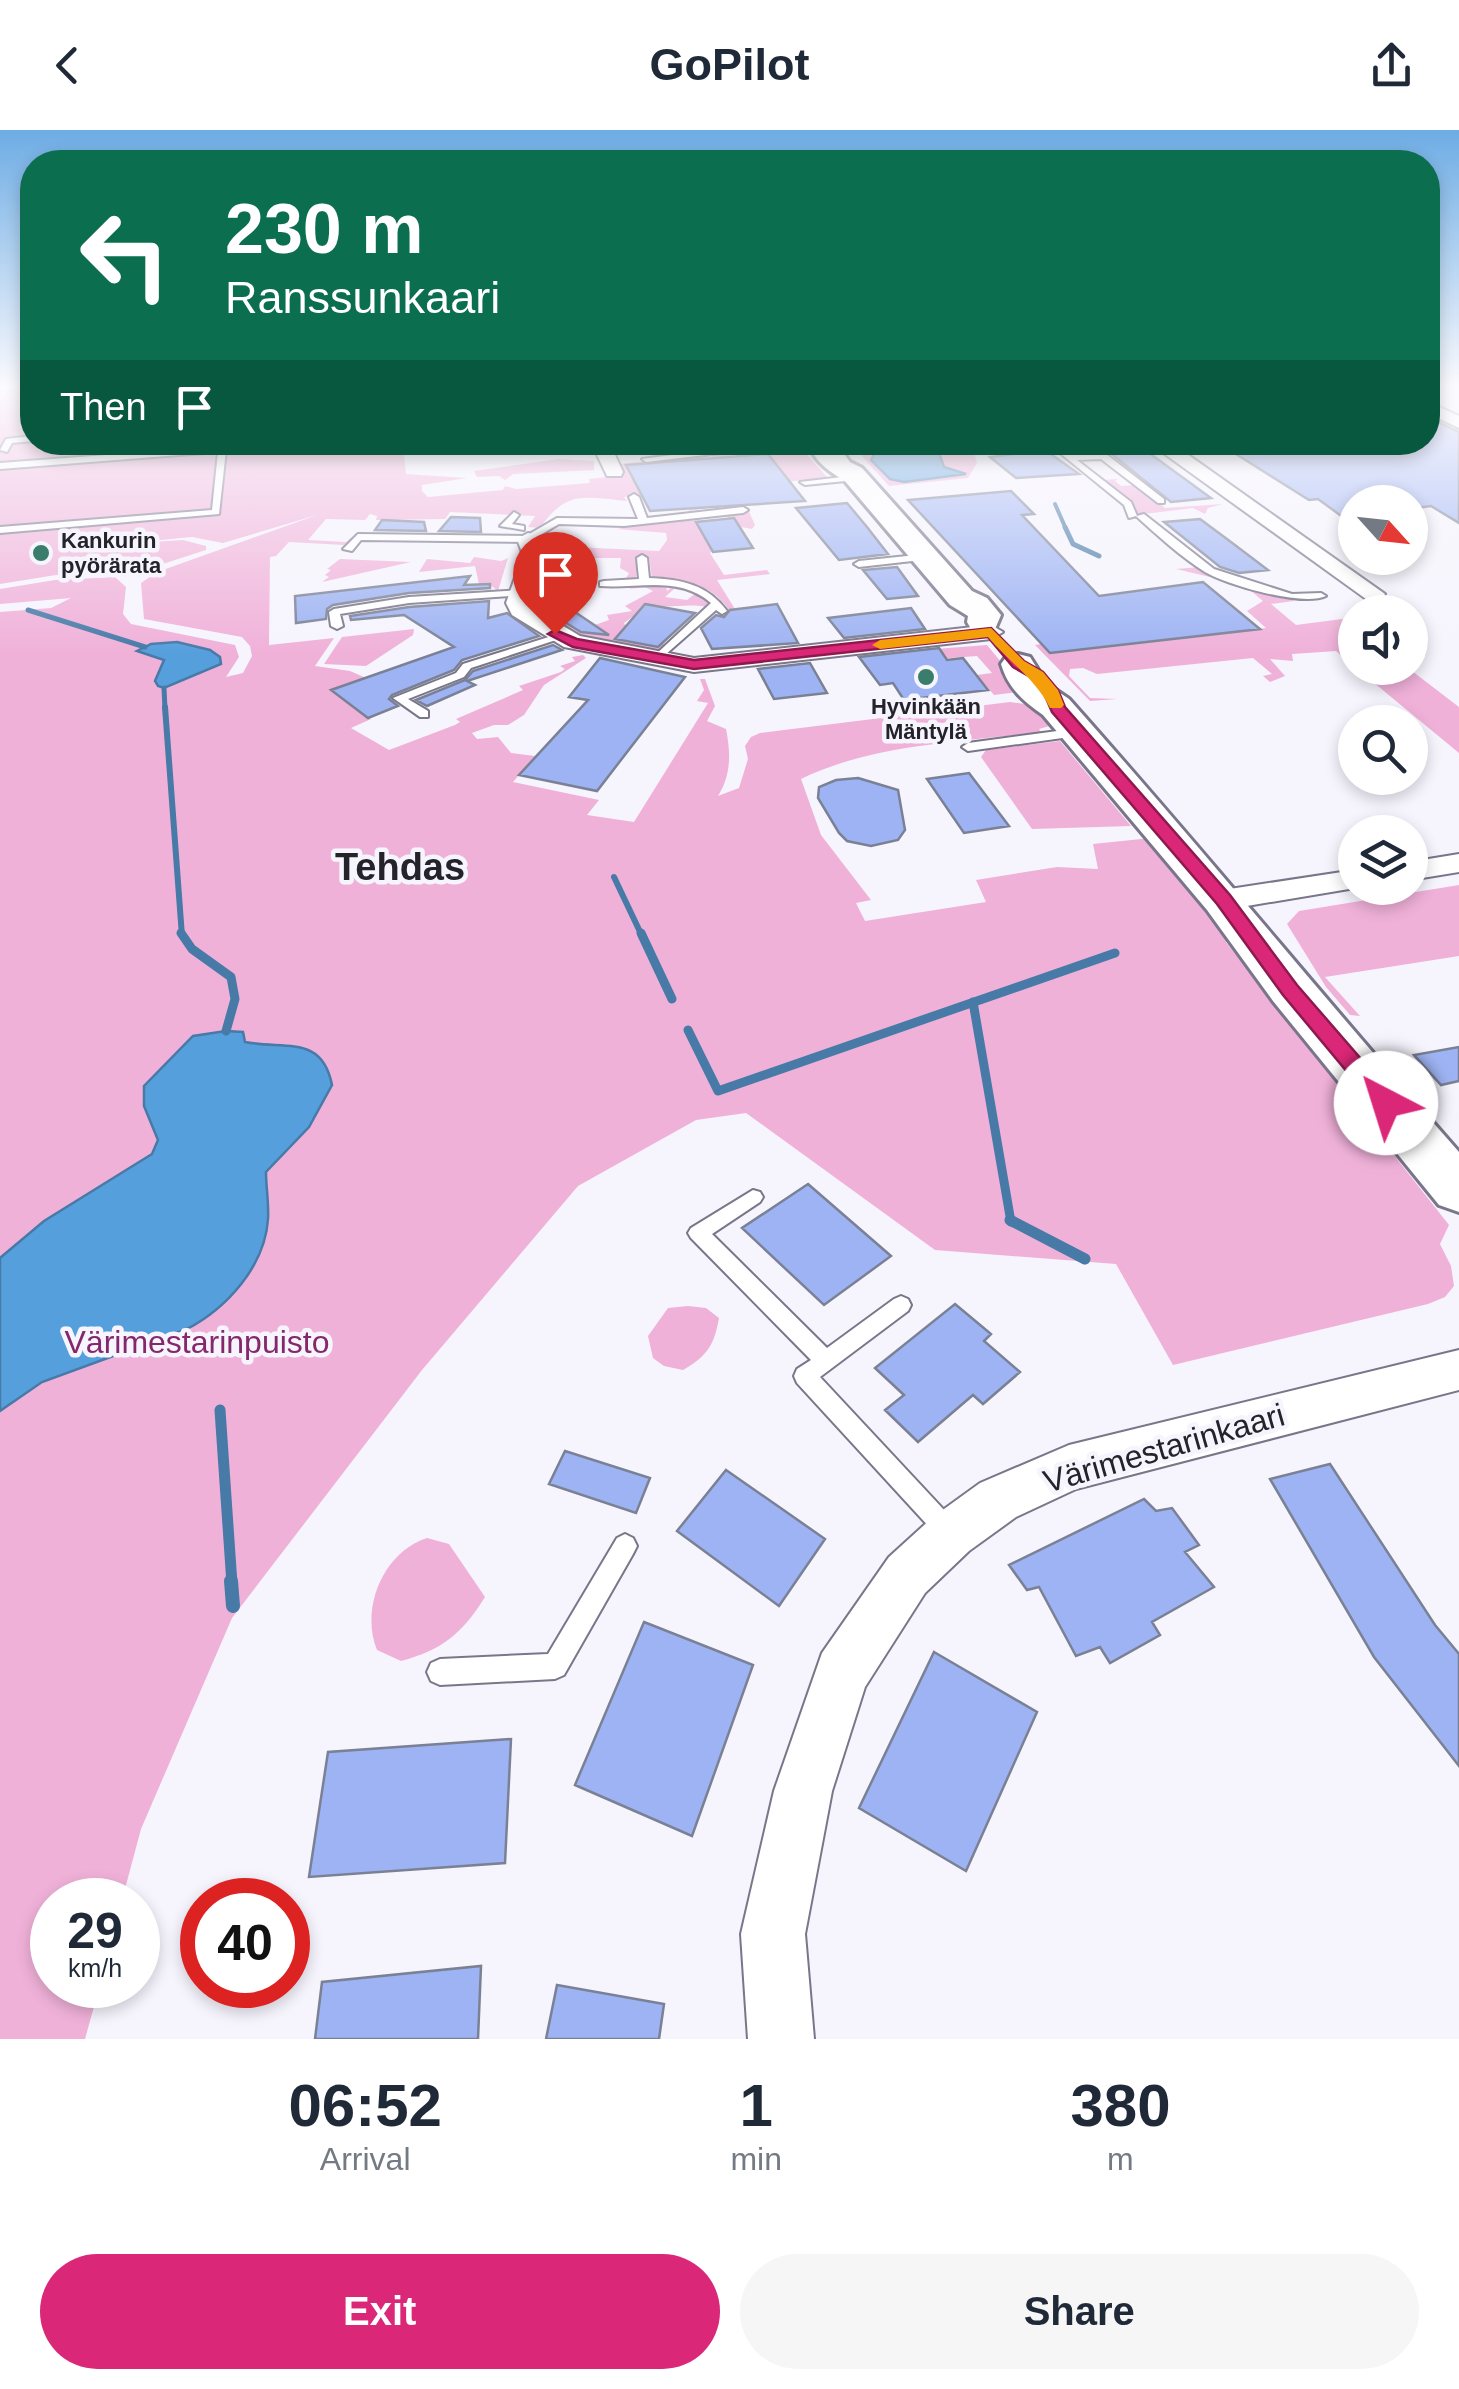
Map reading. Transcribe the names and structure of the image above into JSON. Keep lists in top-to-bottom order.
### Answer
{
  "streets": {
    "street": ["Värimestarinkaari"]
  },
  "districts": ["Tehdas"],
  "parks": ["Värimestarinpuisto"],
  "places": ["Kankurin pyörärata", "Hyvinkään Mäntylä"],
  "north": "bottom right",
  "page": {
    "header": "GoPilot",
    "turn": ["230 m", "Ranssunkaari"],
    "then": "Then",
    "speed": "29 km/h",
    "limit": "40",
    "eta": [
      "06:52",
      "Arrival",
      "1",
      "min",
      "380",
      "m"
    ],
    "buttons": ["Exit", "Share"]
  }
}
